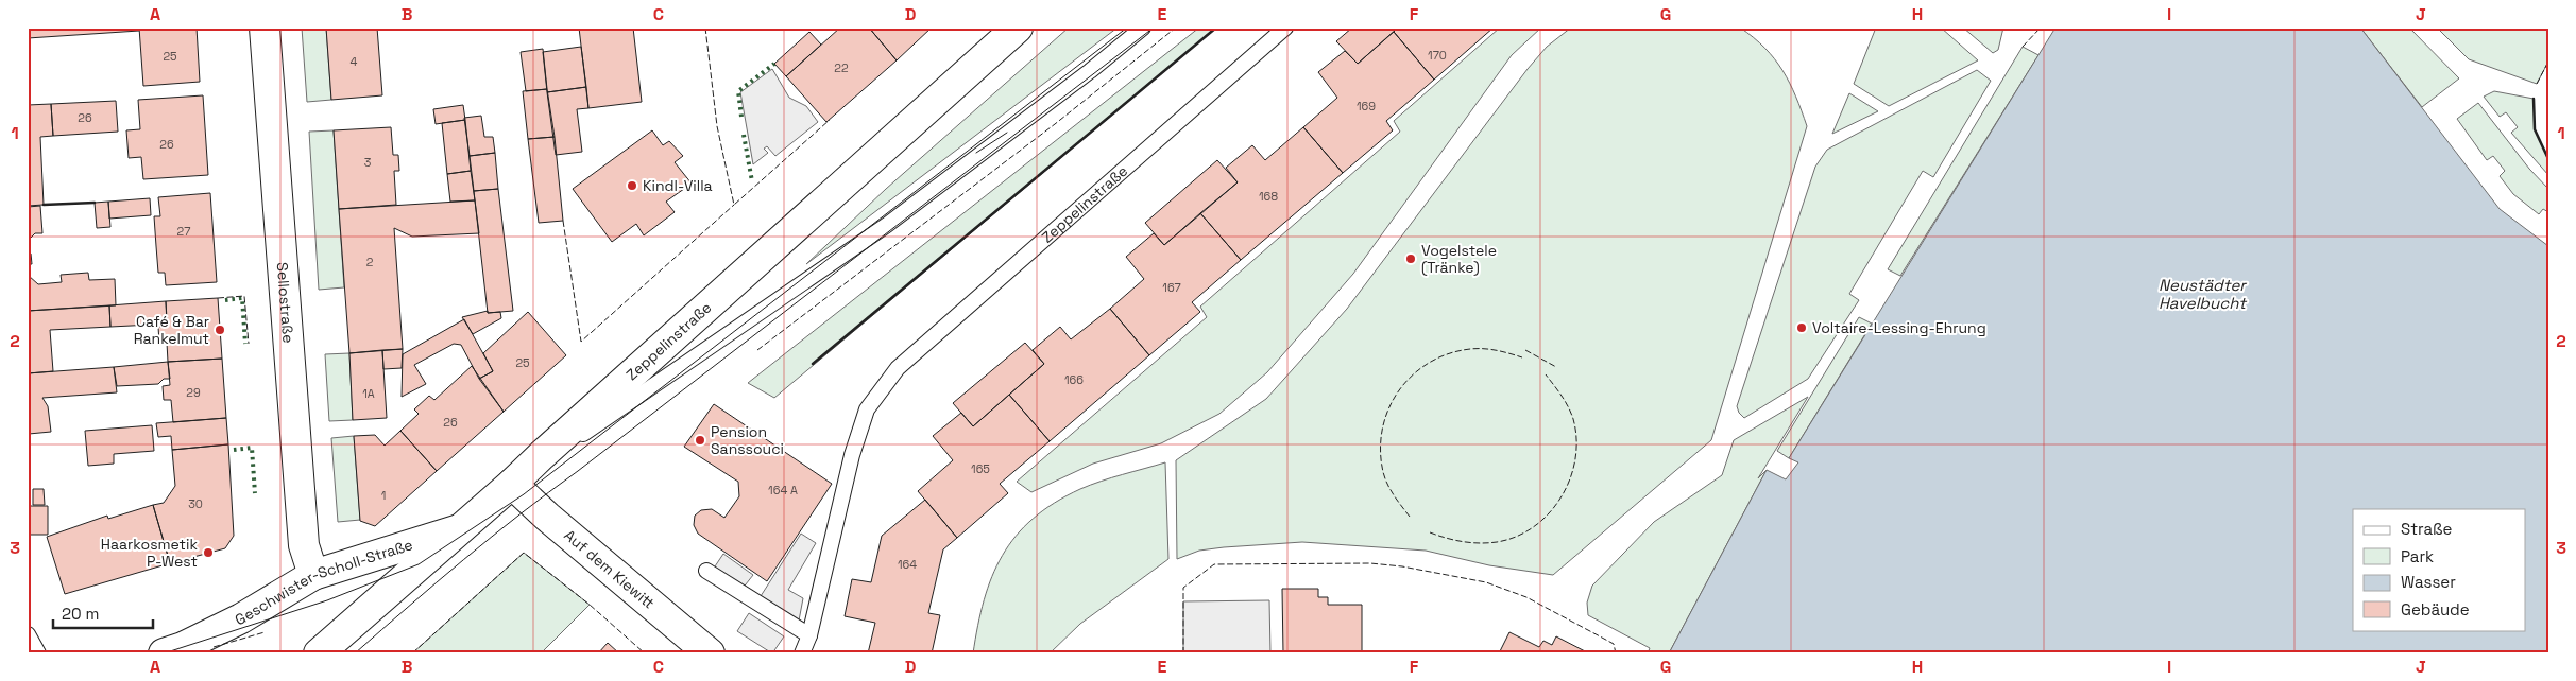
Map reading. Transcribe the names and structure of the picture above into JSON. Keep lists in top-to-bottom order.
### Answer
{
  "streets": {
    "street": [
      "Zeppelinstraße",
      "Sellostraße",
      "Auf dem Kiewitt",
      "Geschwister-Scholl-Straße"
    ]
  },
  "crossings": [
    ["Zeppelinstraße", "Auf dem Kiewitt"],
    ["Zeppelinstraße", "Geschwister-Scholl-Straße"],
    ["Sellostraße", "Geschwister-Scholl-Straße"]
  ],
  "water": ["Neustädter Havelbucht"],
  "places": [
    "Kindl-Villa",
    "Vogelstele (Tränke)",
    "Voltaire-Lessing-Ehrung",
    "Café & Bar Rankelmut",
    "Pension Sanssouci",
    "Haarkosmetik P-West"
  ],
  "house_numbers": [
    "170",
    "25",
    "4",
    "22",
    "169",
    "26",
    "26",
    "3",
    "168",
    "27",
    "2",
    "167",
    "25",
    "166",
    "29",
    "1A",
    "26",
    "165",
    "164 A",
    "1",
    "30",
    "164"
  ],
  "legend": [
    "Straße",
    "Park",
    "Wasser",
    "Gebäude"
  ],
  "scale_bar": "20 m",
  "grid": {
    "columns": [
      "A",
      "B",
      "C",
      "D",
      "E",
      "F",
      "G",
      "H",
      "I",
      "J"
    ],
    "rows": ["1", "2", "3"]
  }
}
